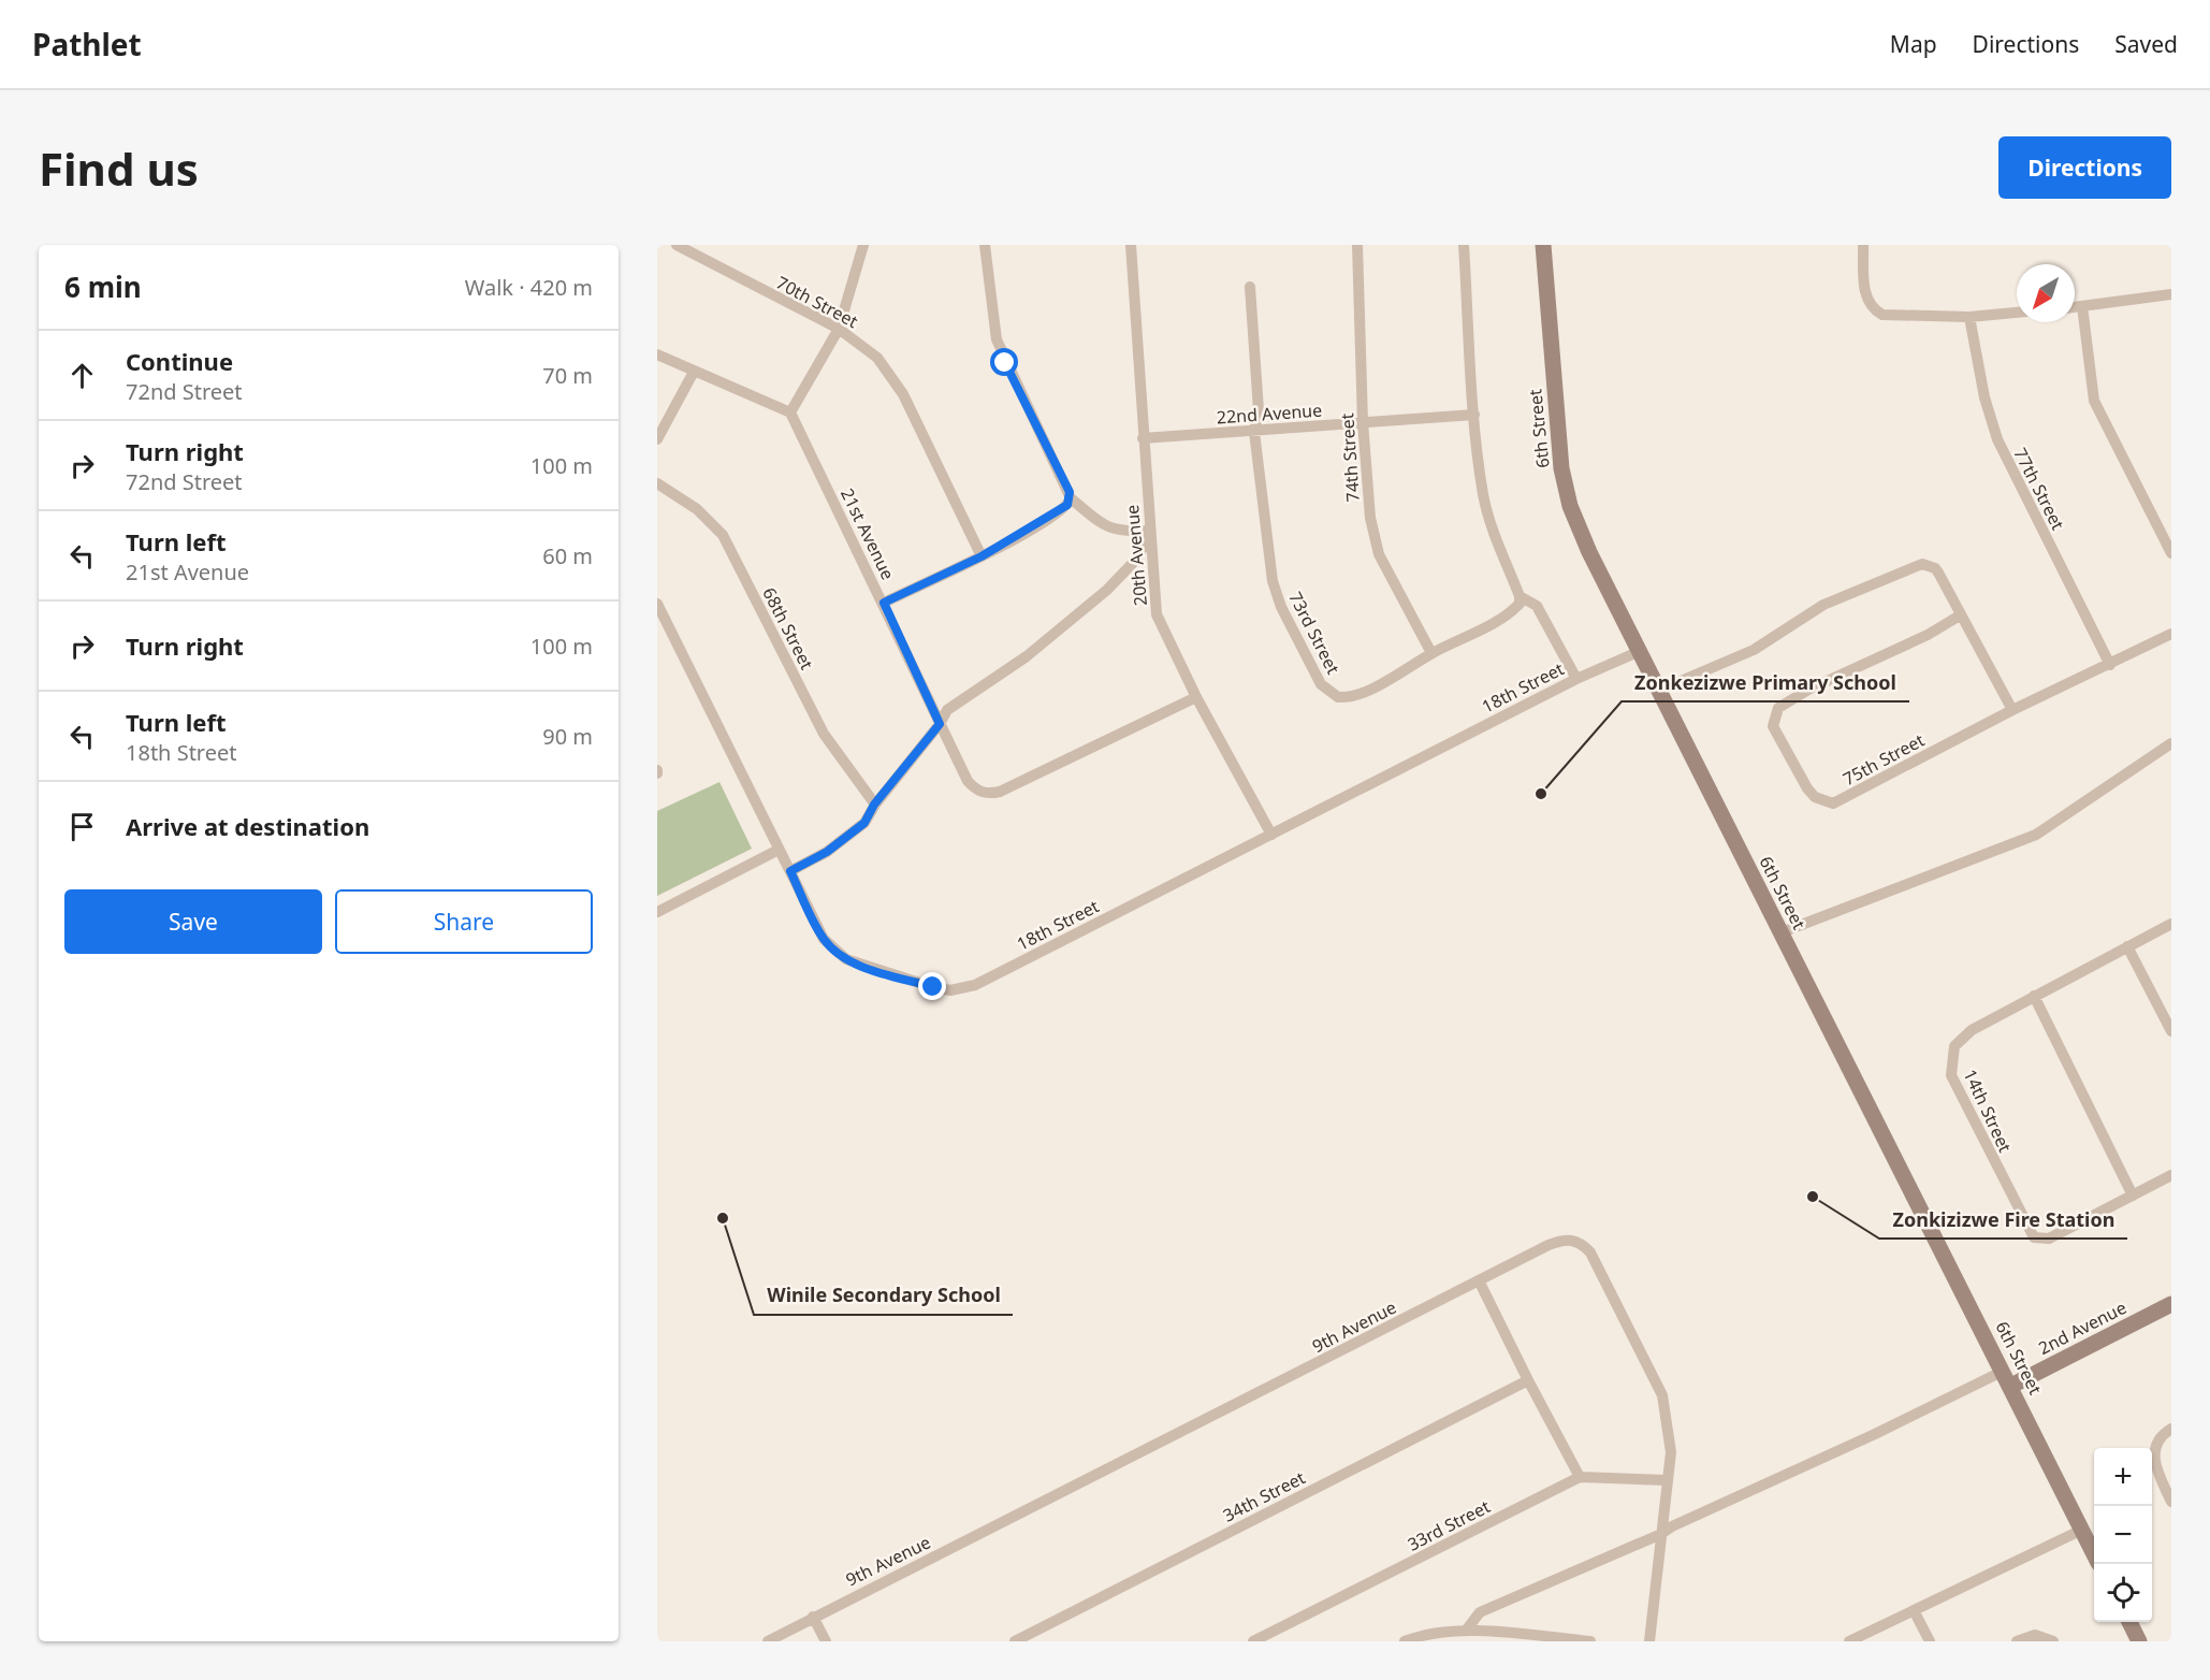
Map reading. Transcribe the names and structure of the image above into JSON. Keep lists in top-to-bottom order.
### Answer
{
  "streets": {
    "street": [
      "70th Street",
      "22nd Avenue",
      "6th Street",
      "74th Street",
      "77th Street",
      "21st Avenue",
      "20th Avenue",
      "68th Street",
      "73rd Street",
      "18th Street",
      "75th Street",
      "14th Street",
      "9th Avenue",
      "2nd Avenue",
      "34th Street",
      "33rd Street"
    ]
  },
  "crossings": [
    ["22nd Avenue", "74th Street"],
    ["22nd Avenue", "20th Avenue"],
    ["22nd Avenue", "73rd Street"],
    ["6th Street", "18th Street"],
    ["6th Street", "2nd Avenue"],
    ["74th Street", "73rd Street"],
    ["77th Street", "75th Street"],
    ["21st Avenue", "20th Avenue"],
    ["20th Avenue", "18th Street"],
    ["9th Avenue", "33rd Street"]
  ],
  "places": ["Zonkezizwe Primary School", "Zonkizizwe Fire Station", "Winile Secondary School"],
  "north": "bottom left",
  "page": {
    "header": "Pathlet",
    "nav": ["Map", "Directions", "Saved"],
    "buttons": [
      "Directions",
      ["Save", "Share"]
    ],
    "title": "Find us",
    "heading": ["6 min", "Walk · 420 m"],
    "list": [
      ["Continue", "72nd Street", "70 m"],
      ["Turn right", "72nd Street", "100 m"],
      ["Turn left", "21st Avenue", "60 m"],
      ["Turn right", "100 m"],
      ["Turn left", "18th Street", "90 m"],
      "Arrive at destination"
    ],
    "map_buttons": ["+", "−"]
  }
}
